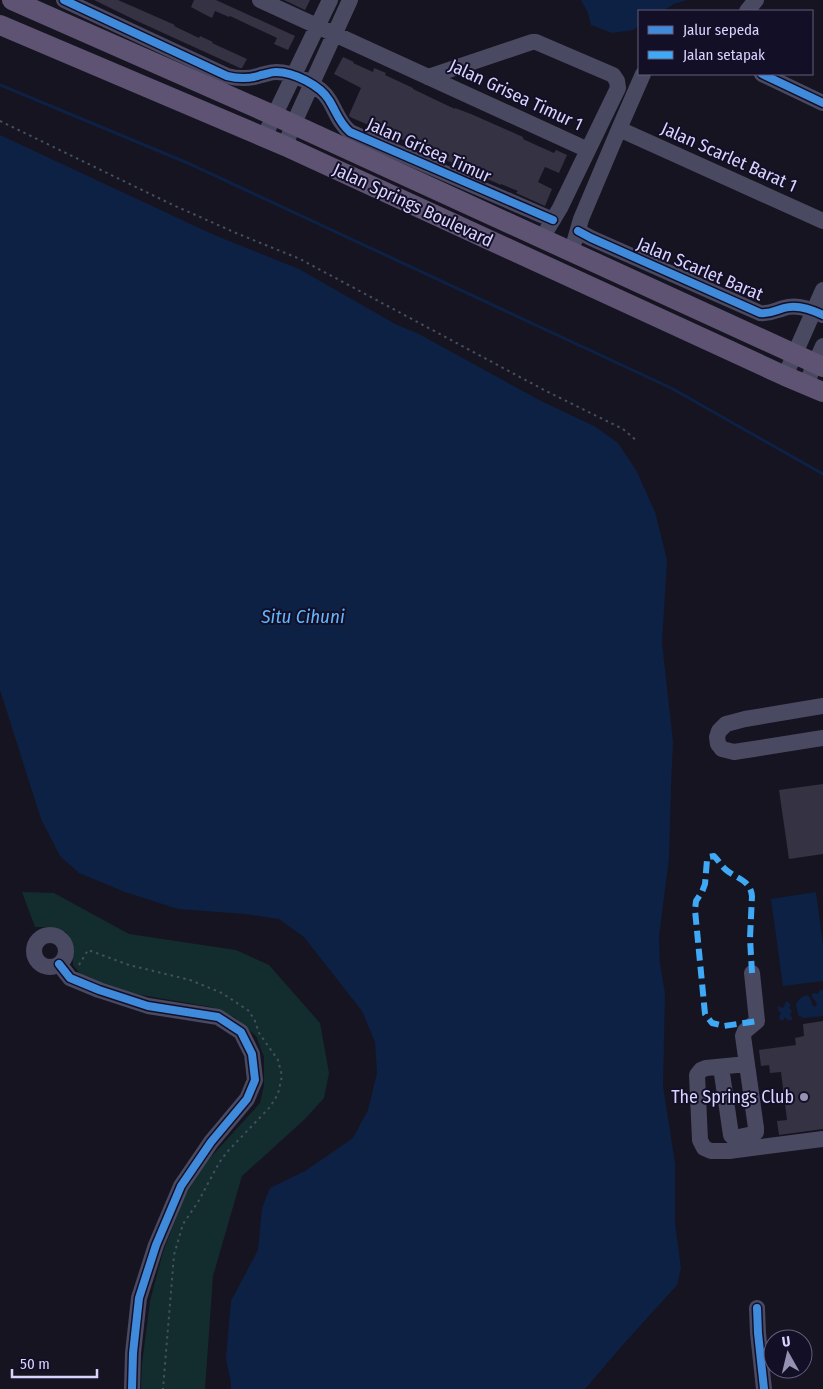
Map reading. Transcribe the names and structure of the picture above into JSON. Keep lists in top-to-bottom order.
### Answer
{
  "streets": {
    "main road": ["Jalan Springs Boulevard"],
    "street": [
      "Jalan Grisea Timur 1",
      "Jalan Grisea Timur",
      "Jalan Scarlet Barat 1",
      "Jalan Scarlet Barat"
    ]
  },
  "water": ["Situ Cihuni"],
  "places": ["The Springs Club"],
  "legend": ["Jalur sepeda", "Jalan setapak"],
  "scale_bar": "50 m",
  "north": "top"
}
